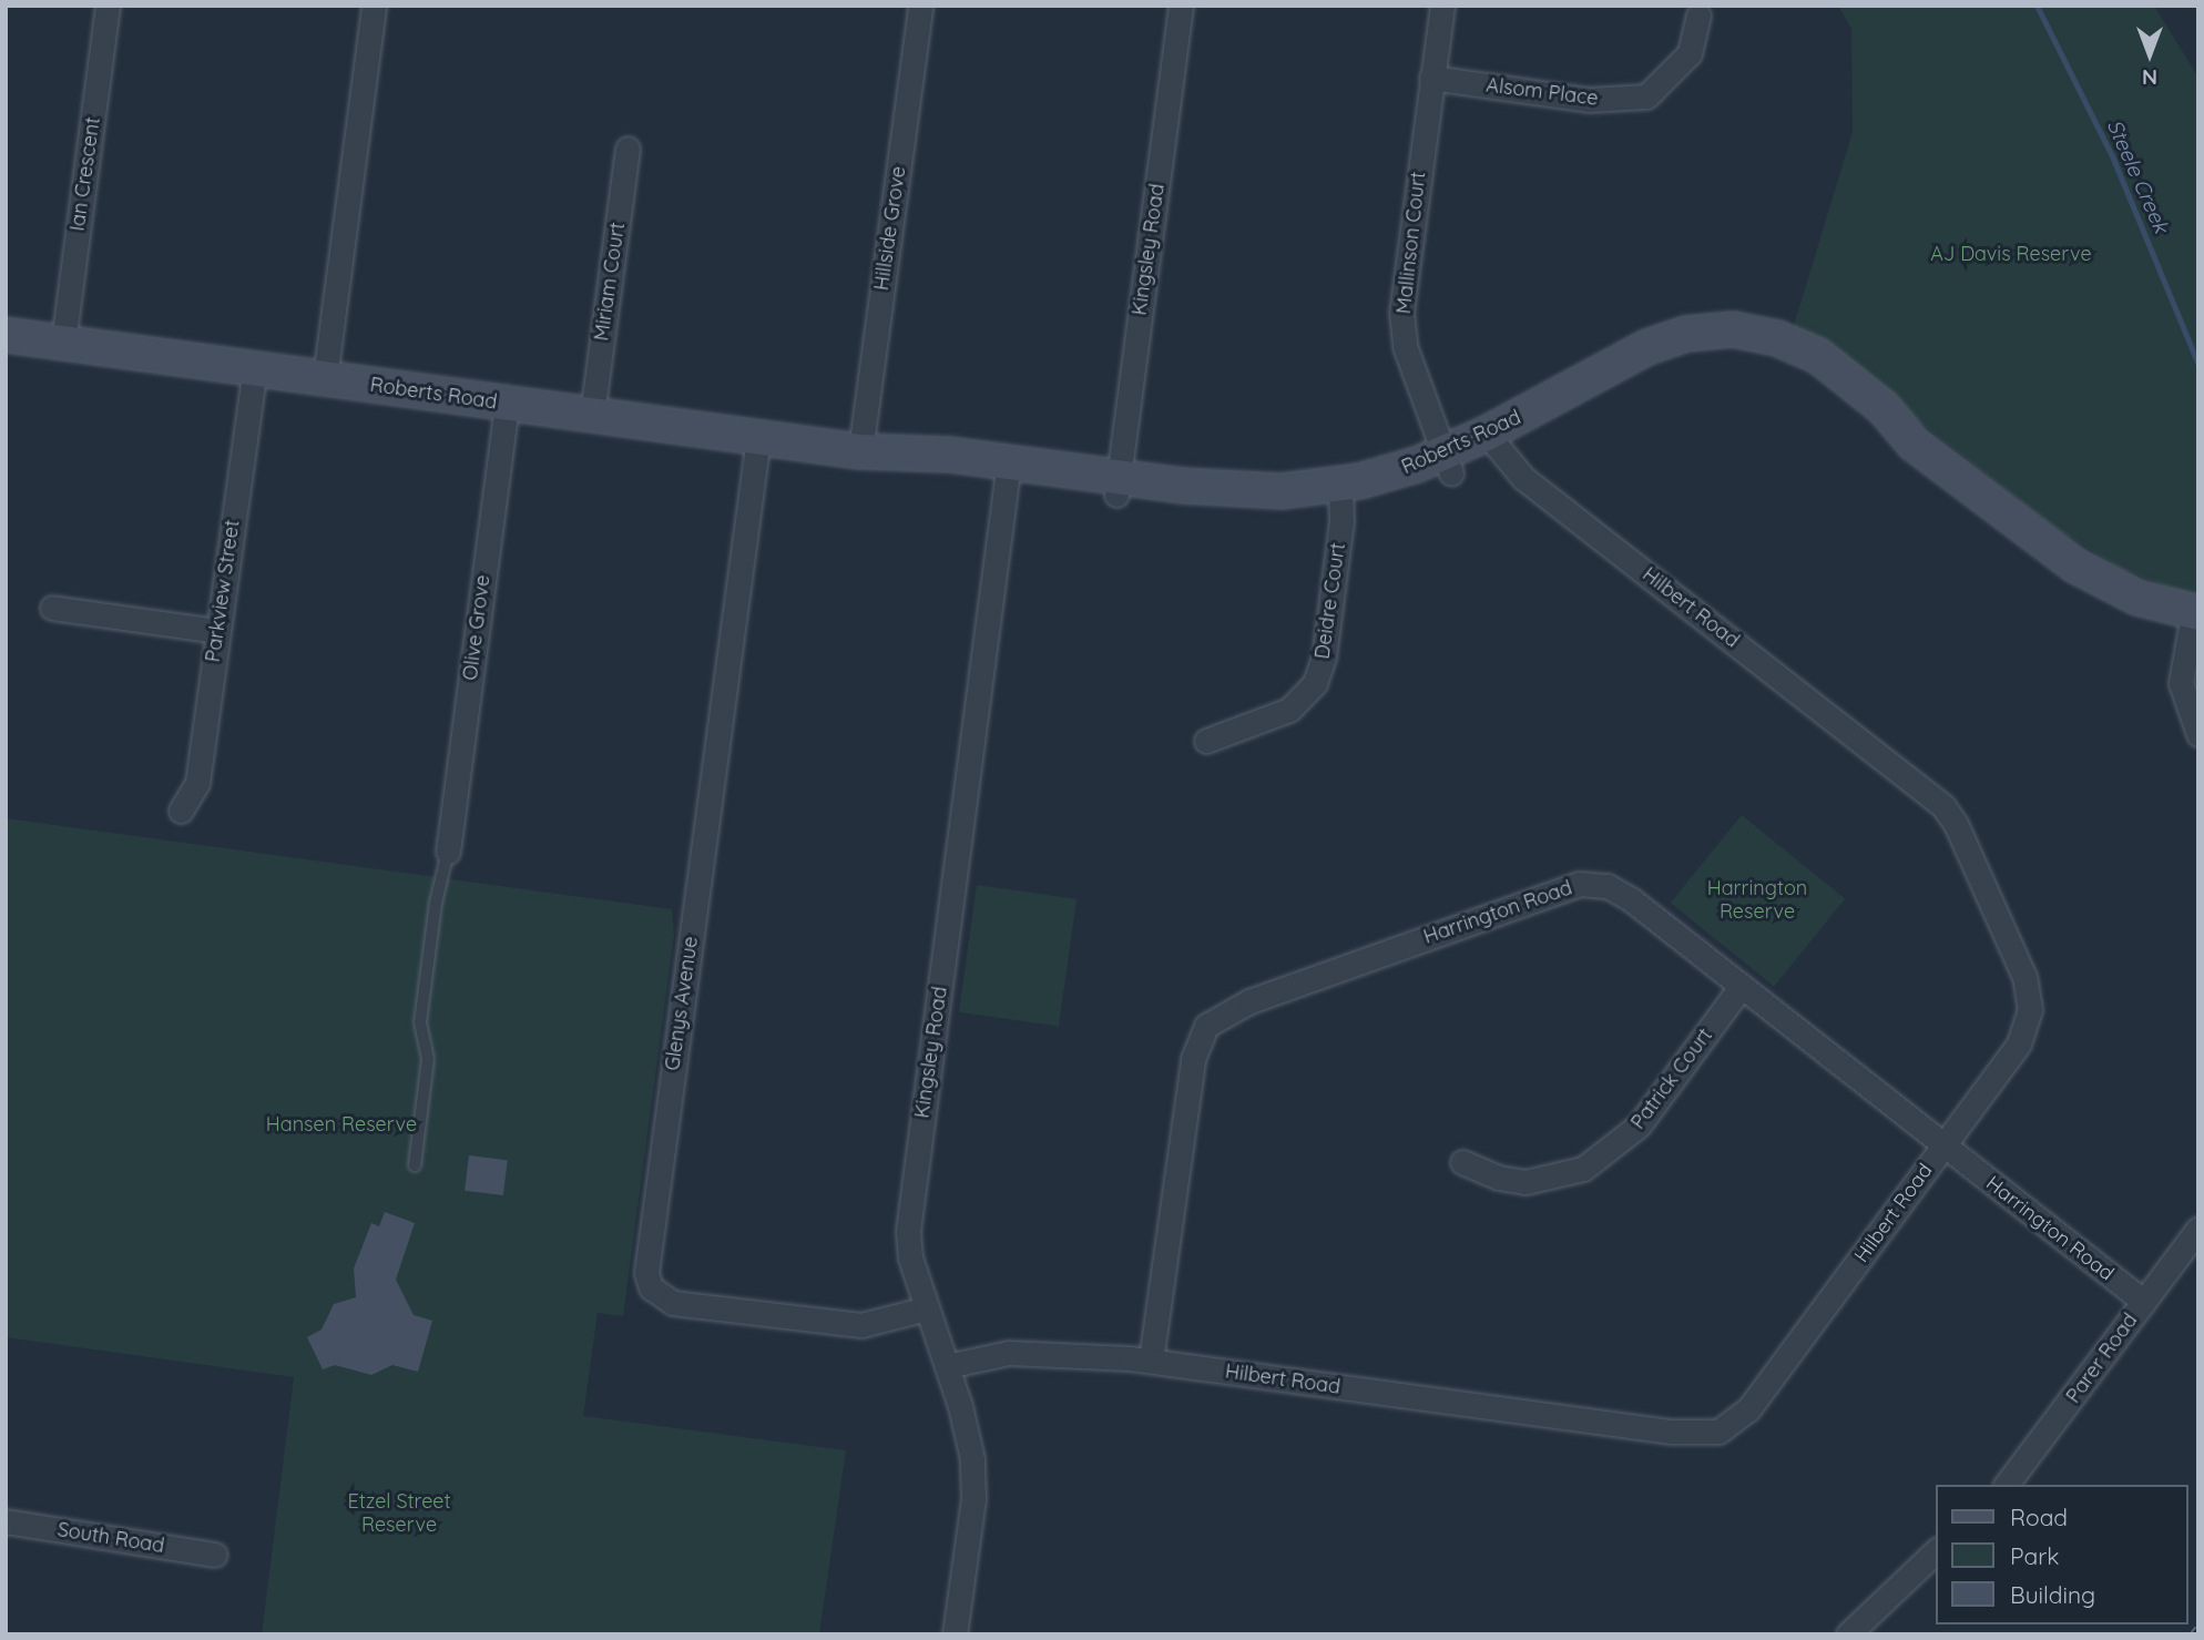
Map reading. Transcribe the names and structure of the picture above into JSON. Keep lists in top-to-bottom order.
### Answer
{
  "streets": {
    "street": [
      "Alsom Place",
      "Ian Crescent",
      "Hillside Grove",
      "Mallinson Court",
      "Kingsley Road",
      "Miriam Court",
      "Roberts Road",
      "Parkview Street",
      "Deidre Court",
      "Hilbert Road",
      "Olive Grove",
      "Harrington Road",
      "Glenys Avenue",
      "Patrick Court",
      "Parer Road",
      "South Road"
    ]
  },
  "crossings": [
    ["Alsom Place", "Mallinson Court"],
    ["Ian Crescent", "Roberts Road"],
    ["Hillside Grove", "Roberts Road"],
    ["Mallinson Court", "Roberts Road"],
    ["Kingsley Road", "Roberts Road"],
    ["Kingsley Road", "Hilbert Road"],
    ["Kingsley Road", "Glenys Avenue"],
    ["Miriam Court", "Roberts Road"],
    ["Roberts Road", "Parkview Street"],
    ["Roberts Road", "Deidre Court"],
    ["Roberts Road", "Hilbert Road"],
    ["Roberts Road", "Olive Grove"],
    ["Roberts Road", "Glenys Avenue"],
    ["Hilbert Road", "Harrington Road"],
    ["Harrington Road", "Patrick Court"],
    ["Harrington Road", "Parer Road"]
  ],
  "water": ["Steele Creek"],
  "parks": [
    "AJ Davis Reserve",
    "Harrington Reserve",
    "Hansen Reserve",
    "Etzel Street Reserve"
  ],
  "legend": ["Road", "Park", "Building"],
  "north": "bottom"
}
